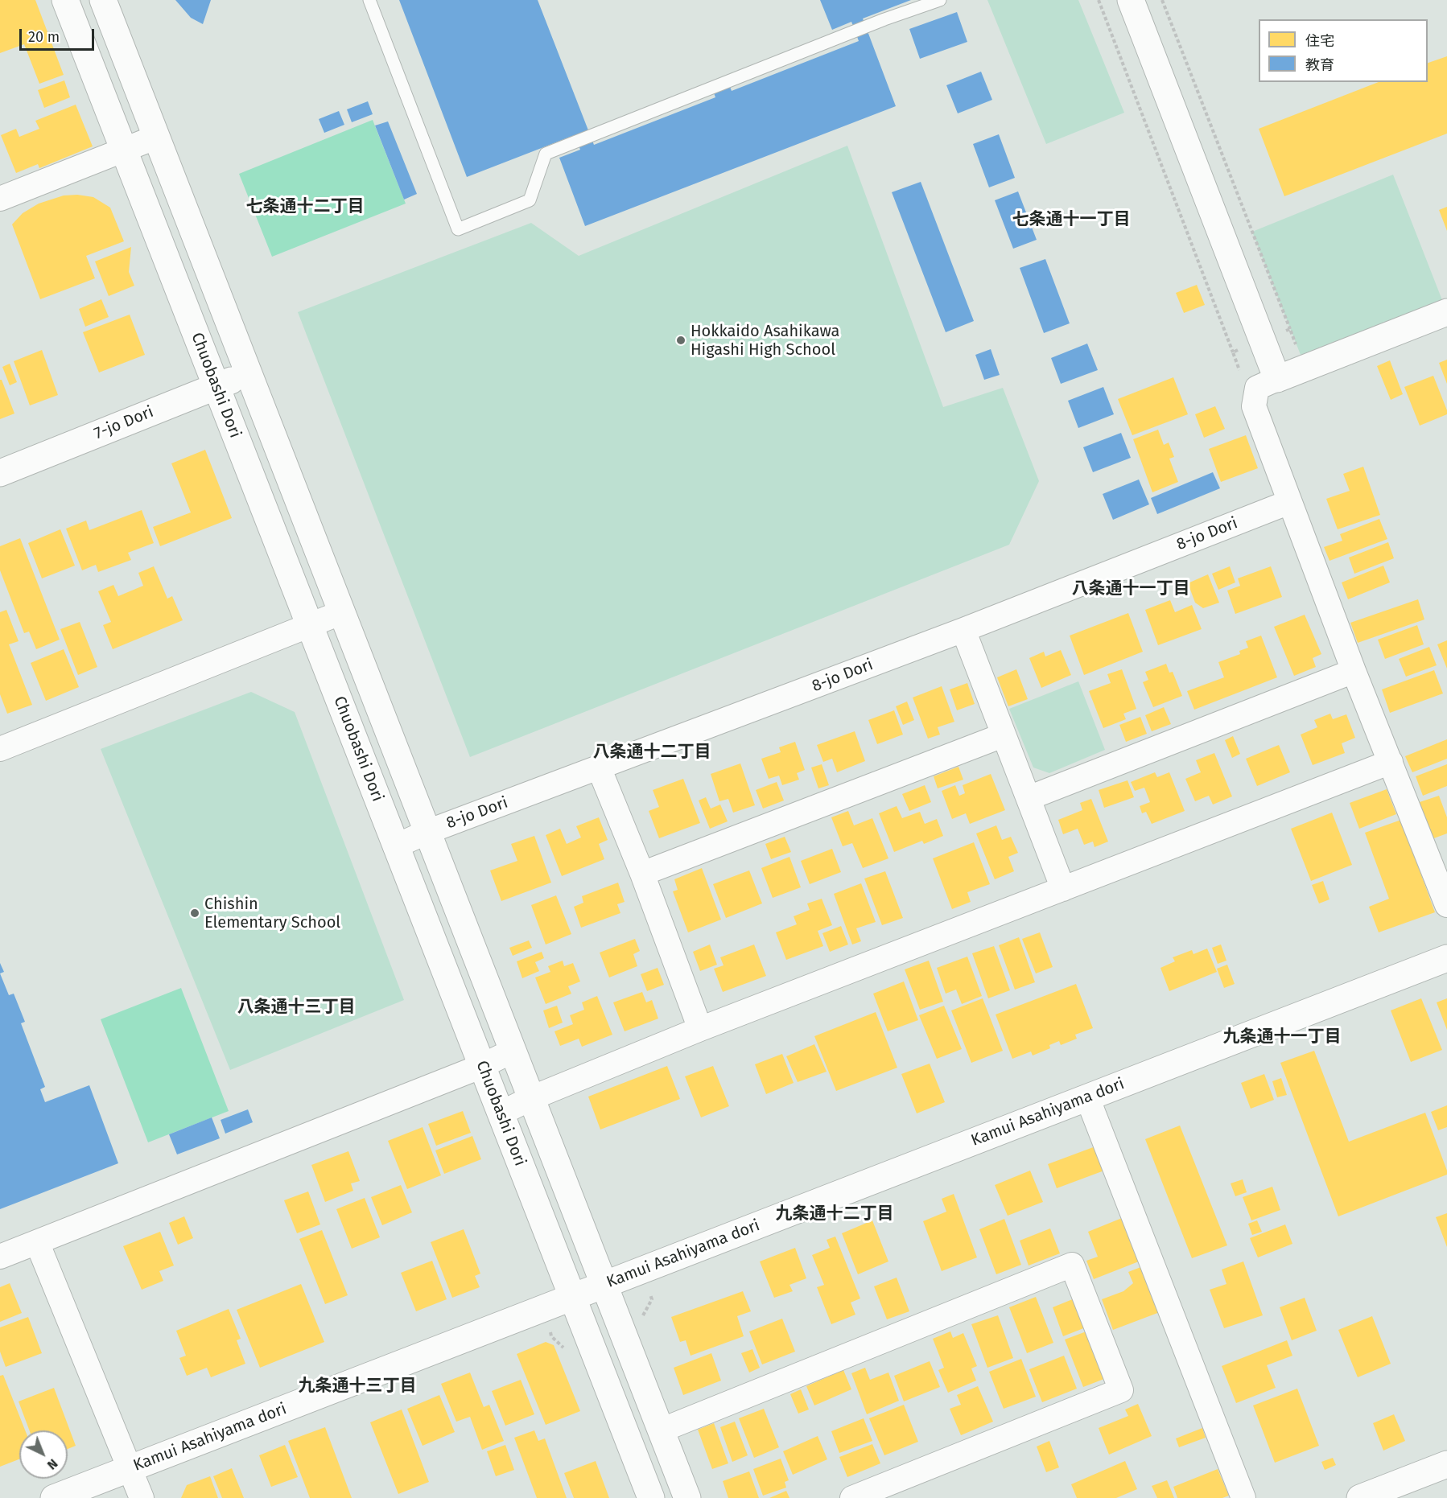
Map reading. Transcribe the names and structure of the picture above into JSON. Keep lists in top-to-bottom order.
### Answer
{
  "streets": {
    "street": [
      "Chuobashi Dori",
      "7-jo Dori",
      "8-jo Dori",
      "Kamui Asahiyama dori"
    ]
  },
  "crossings": [
    ["Chuobashi Dori", "7-jo Dori"],
    ["Chuobashi Dori", "8-jo Dori"],
    ["Chuobashi Dori", "Kamui Asahiyama dori"]
  ],
  "districts": [
    "七条通十二丁目",
    "七条通十一丁目",
    "八条通十一丁目",
    "八条通十二丁目",
    "八条通十三丁目",
    "九条通十一丁目",
    "九条通十二丁目",
    "九条通十三丁目"
  ],
  "places": ["Hokkaido Asahikawa Higashi High School", "Chishin Elementary School"],
  "legend": ["住宅", "教育"],
  "scale_bar": "20 m",
  "north": "bottom right"
}
